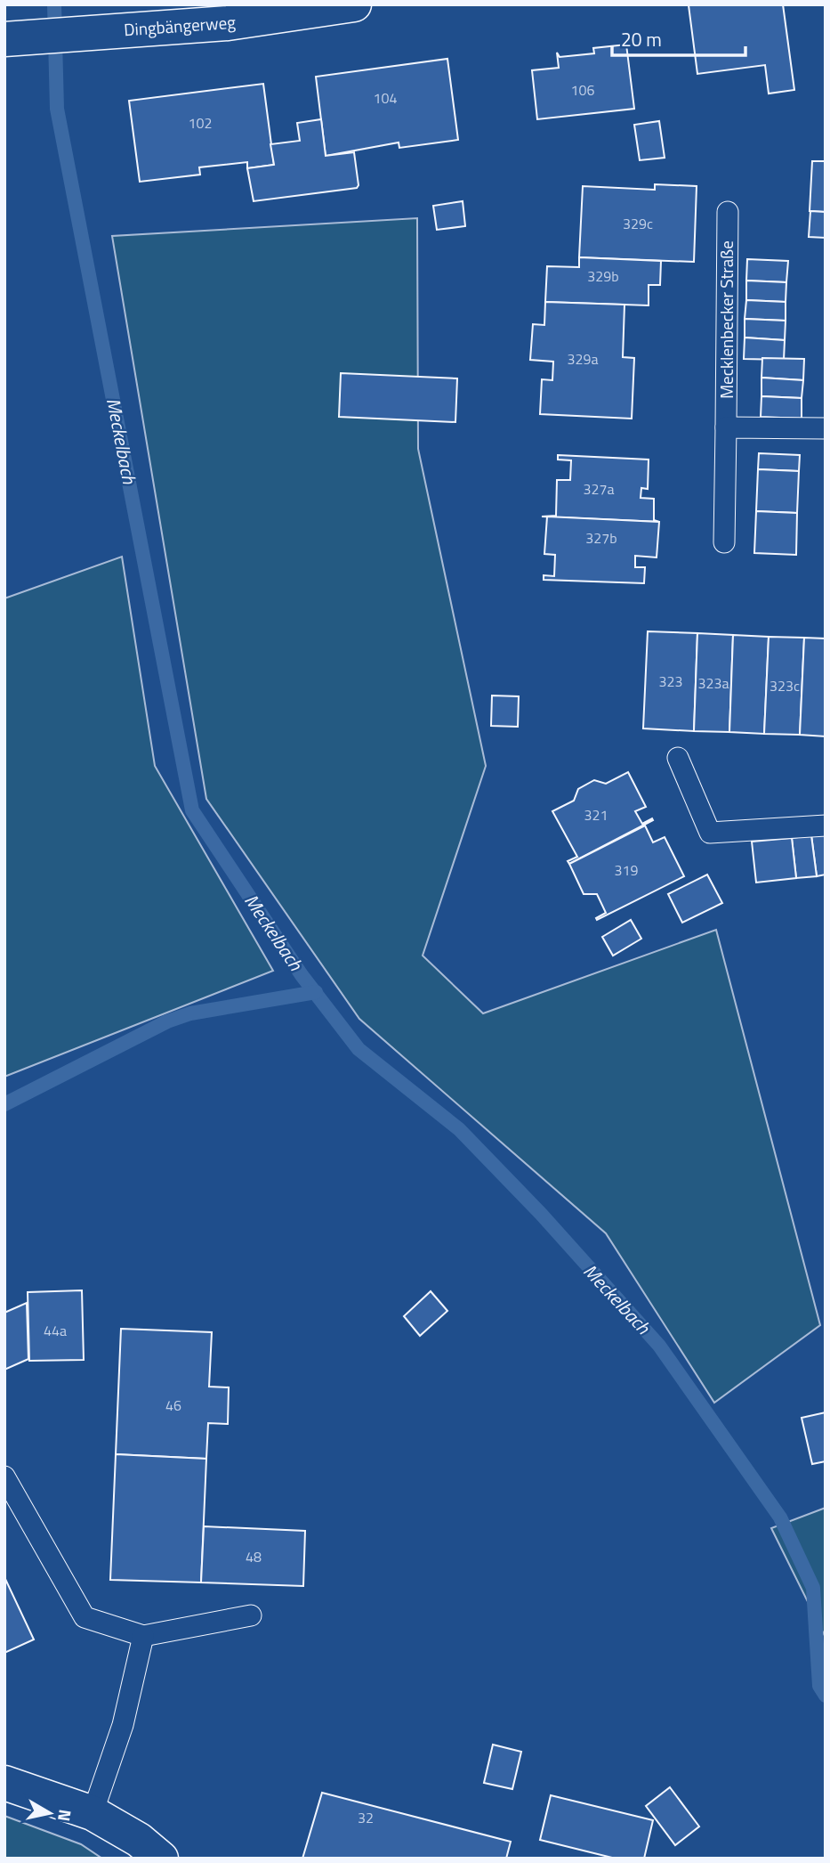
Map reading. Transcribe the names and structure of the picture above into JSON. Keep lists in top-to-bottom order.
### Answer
{
  "streets": {
    "street": ["Dingbängerweg"],
    "lane": ["Mecklenbecker Straße"]
  },
  "water": ["Meckelbach"],
  "house_numbers": [
    "106",
    "104",
    "102",
    "329c",
    "329b",
    "329a",
    "327a",
    "327b",
    "323",
    "323a",
    "323c",
    "321",
    "319",
    "44a",
    "46",
    "48",
    "32"
  ],
  "scale_bar": "20 m",
  "north": "right"
}
